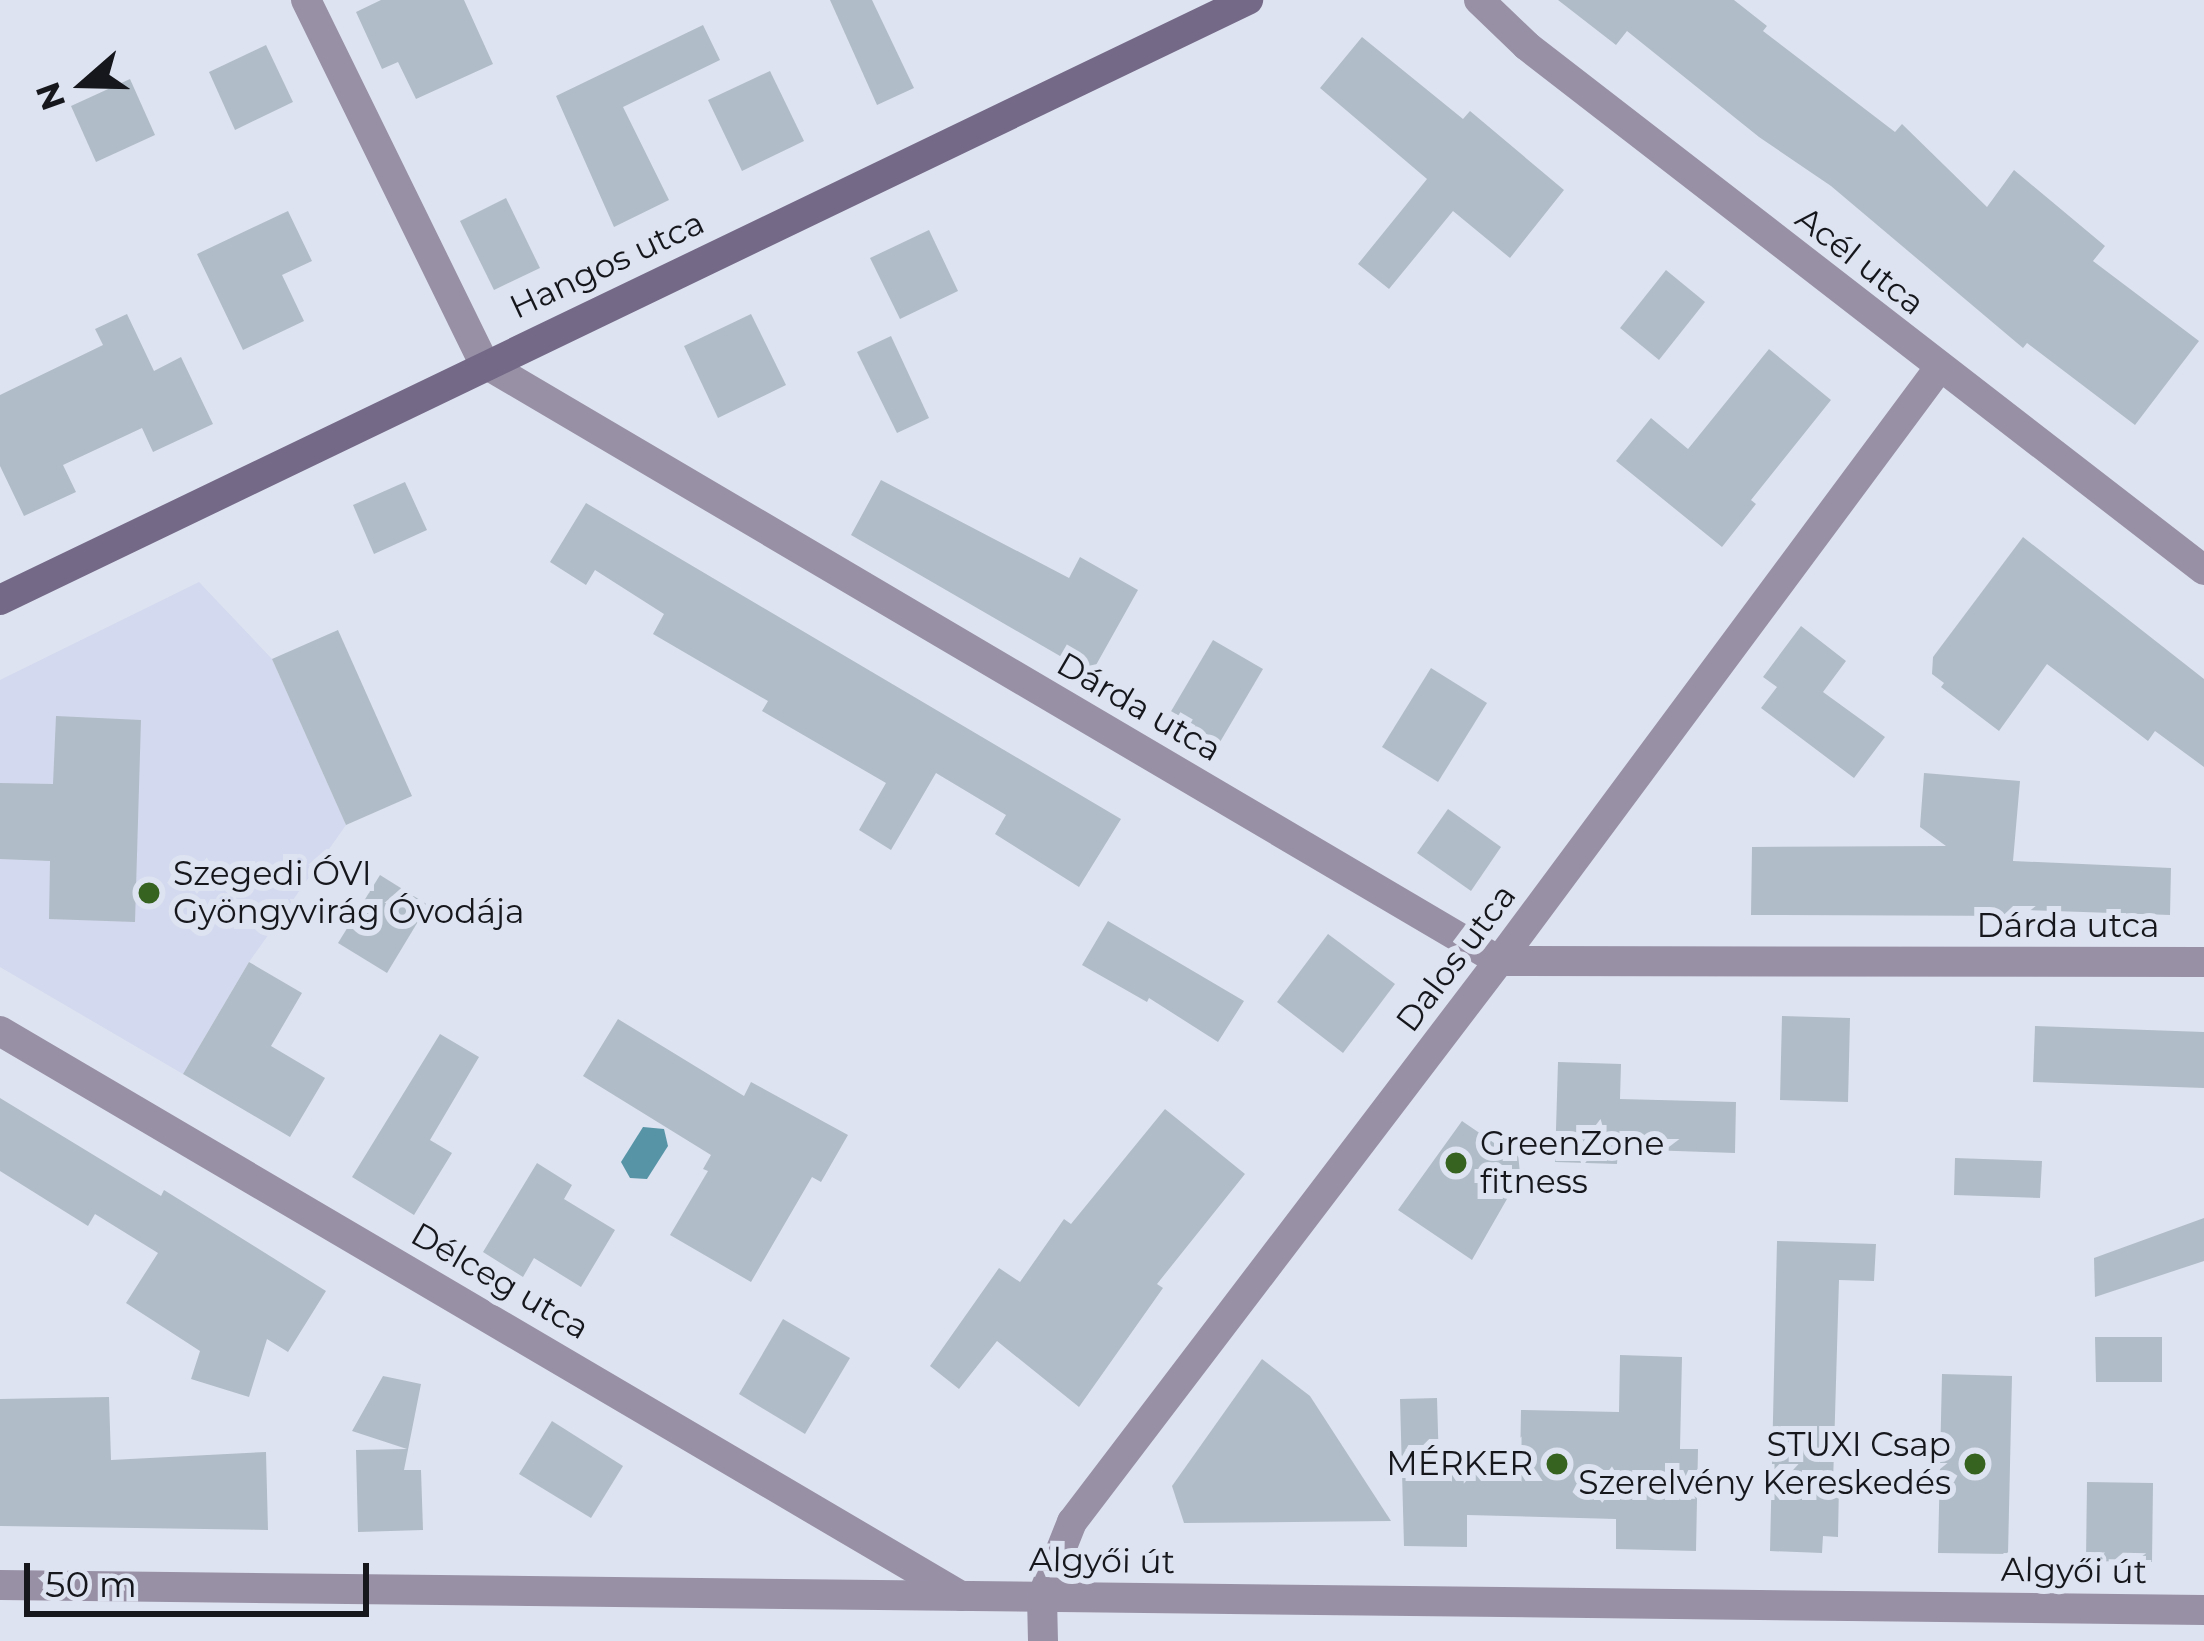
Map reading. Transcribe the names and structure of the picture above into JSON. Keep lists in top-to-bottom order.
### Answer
{
  "streets": {
    "street": [
      "Acél utca",
      "Hangos utca",
      "Dárda utca",
      "Dalos utca",
      "Délceg utca",
      "Algyői út"
    ]
  },
  "crossings": [
    ["Acél utca", "Dalos utca"],
    ["Hangos utca", "Dárda utca"],
    ["Dárda utca", "Dalos utca"],
    ["Dalos utca", "Algyői út"],
    ["Délceg utca", "Algyői út"]
  ],
  "places": [
    "Szegedi ÓVI Gyöngyvirág Óvodája",
    "GreenZone fitness",
    "MÉRKER",
    "STUXI Csap Szerelvény Kereskedés"
  ],
  "scale_bar": "50 m",
  "north": "left"
}
